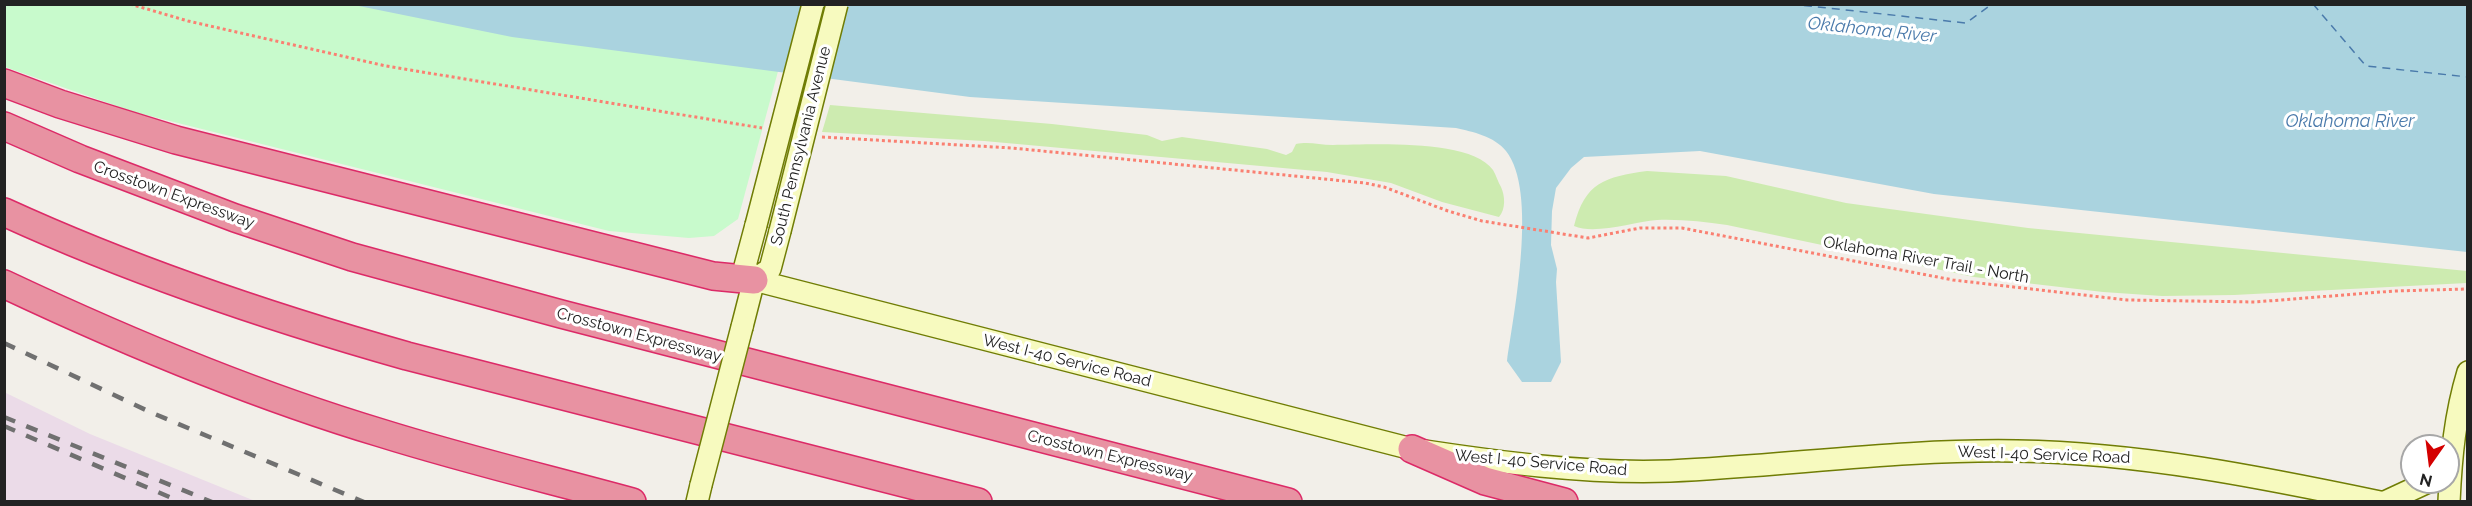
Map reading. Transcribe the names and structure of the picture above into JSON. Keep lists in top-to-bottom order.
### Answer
{
  "streets": {
    "highway": ["Crosstown Expressway"],
    "main road": ["South Pennsylvania Avenue", "West I-40 Service Road"],
    "path": ["Oklahoma River Trail - North"]
  },
  "crossings": [
    ["South Pennsylvania Avenue", "West I-40 Service Road"]
  ],
  "water": ["Oklahoma River"],
  "north": "bottom"
}
